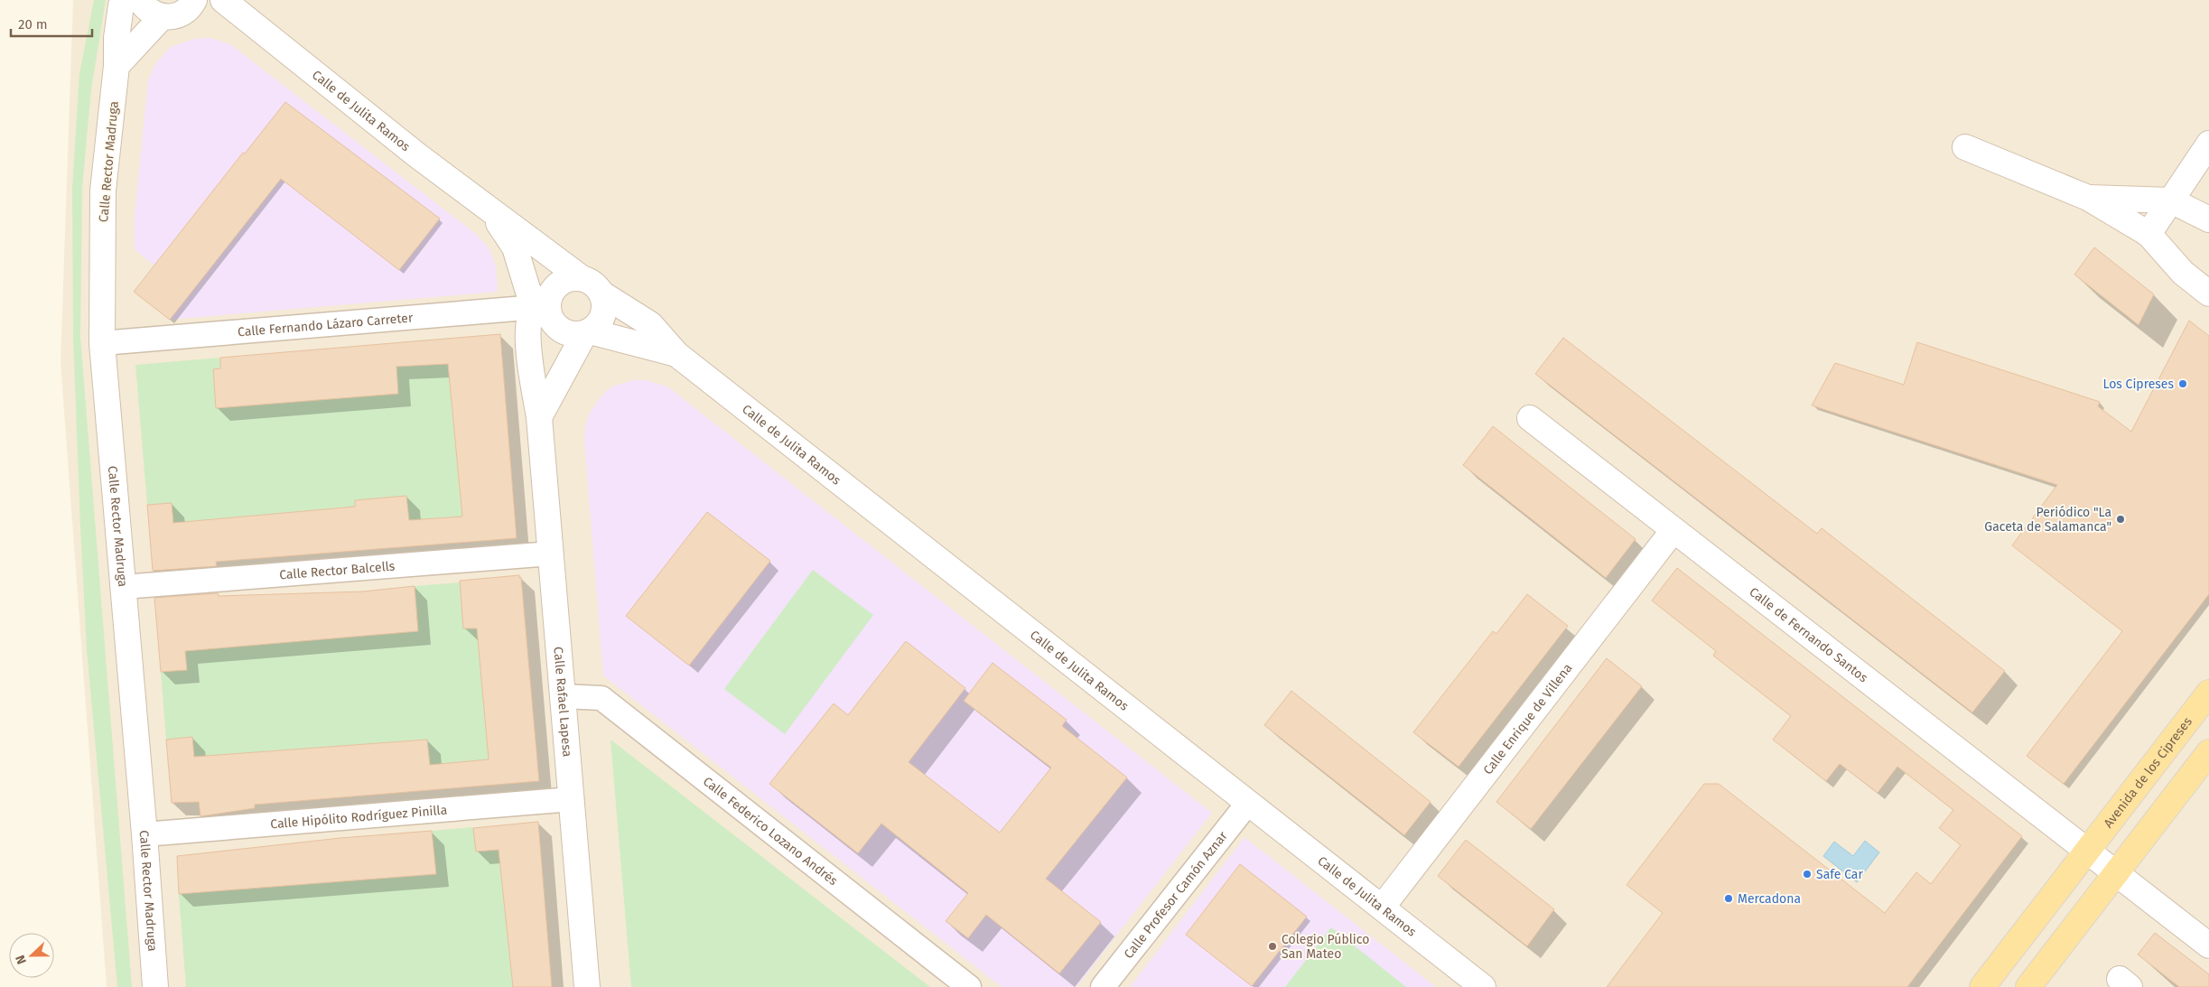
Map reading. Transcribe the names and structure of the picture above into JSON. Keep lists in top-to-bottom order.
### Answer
{
  "streets": {
    "main road": ["Avenida de los Cipreses"],
    "street": [
      "Calle de Julita Ramos",
      "Calle Rector Madruga",
      "Calle Fernando Lázaro Carreter",
      "Calle Rector Balcells",
      "Calle de Fernando Santos",
      "Calle Rafael Lapesa",
      "Calle Enrique de Villena",
      "Calle Hipólito Rodríguez Pinilla",
      "Calle Federico Lozano Andrés",
      "Calle Profesor Camón Aznar"
    ]
  },
  "crossings": [
    ["Calle de Julita Ramos", "Calle Fernando Lázaro Carreter"],
    ["Calle de Julita Ramos", "Calle Rafael Lapesa"],
    ["Calle de Julita Ramos", "Calle Enrique de Villena"],
    ["Calle de Julita Ramos", "Calle Profesor Camón Aznar"],
    ["Calle Rector Madruga", "Calle Fernando Lázaro Carreter"],
    ["Calle Rector Madruga", "Calle Rector Balcells"],
    ["Calle Rector Madruga", "Calle Hipólito Rodríguez Pinilla"],
    ["Calle Fernando Lázaro Carreter", "Calle Rafael Lapesa"],
    ["Calle Rector Balcells", "Calle Rafael Lapesa"],
    ["Calle de Fernando Santos", "Calle Enrique de Villena"],
    ["Calle de Fernando Santos", "Avenida de los Cipreses"],
    ["Calle Rafael Lapesa", "Calle Hipólito Rodríguez Pinilla"],
    ["Calle Rafael Lapesa", "Calle Federico Lozano Andrés"]
  ],
  "places": [
    "Los Cipreses",
    "Periódico \"La Gaceta de Salamanca\"",
    "Safe Car",
    "Mercadona",
    "Colegio Público San Mateo"
  ],
  "scale_bar": "20 m",
  "north": "left"
}
